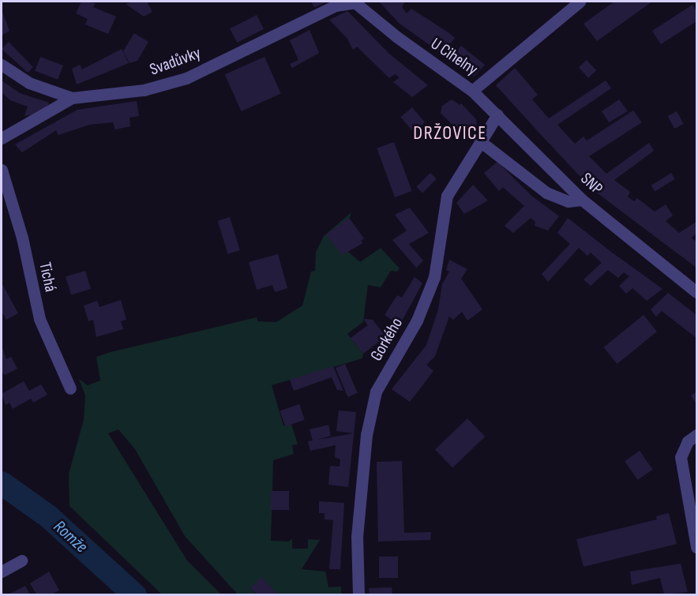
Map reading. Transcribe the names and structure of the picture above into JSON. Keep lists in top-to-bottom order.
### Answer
{
  "streets": {
    "street": [
      "U Cihelny",
      "Svadůvky",
      "SNP",
      "Tichá",
      "Gorkého"
    ]
  },
  "crossings": [
    ["U Cihelny", "Svadůvky"],
    ["U Cihelny", "SNP"],
    ["SNP", "Gorkého"]
  ],
  "districts": ["DRŽOVICE"],
  "water": ["Romže"]
}
